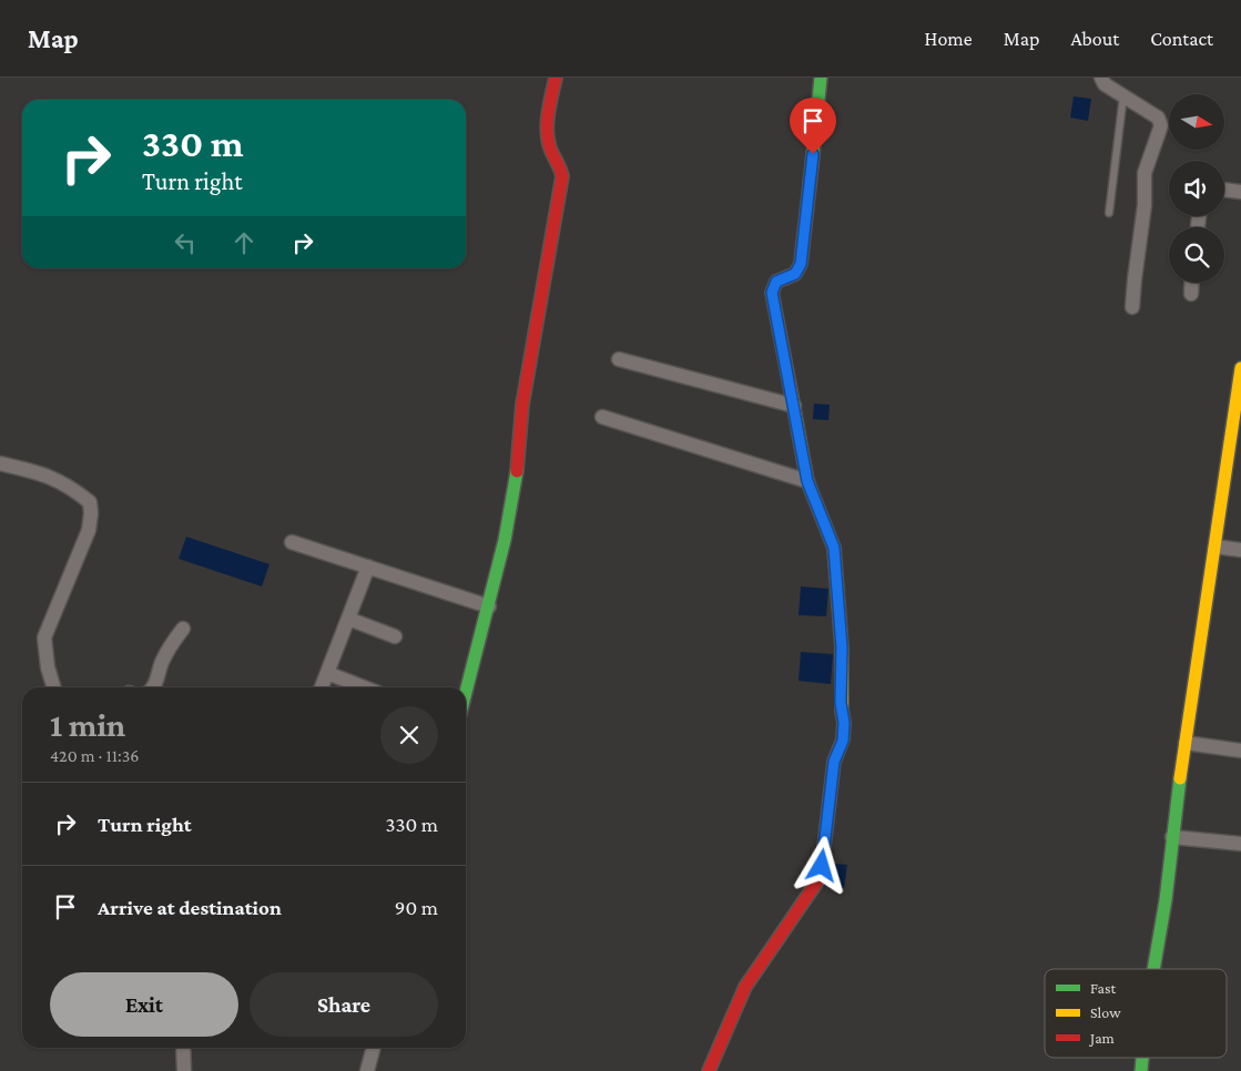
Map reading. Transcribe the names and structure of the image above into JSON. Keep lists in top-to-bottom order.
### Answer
{
  "legend": ["Fast", "Slow", "Jam"],
  "north": "right",
  "page": {
    "header": "Map",
    "nav": [
      "Home",
      "Map",
      "About",
      "Contact"
    ],
    "turn": ["330 m", "Turn right"],
    "heading": ["1 min", "420 m · 11:36"],
    "list": [
      {
        "name": "Turn right",
        "value": "330 m"
      },
      {
        "name": "Arrive at destination",
        "value": "90 m"
      }
    ],
    "buttons": ["Exit", "Share"]
  }
}
